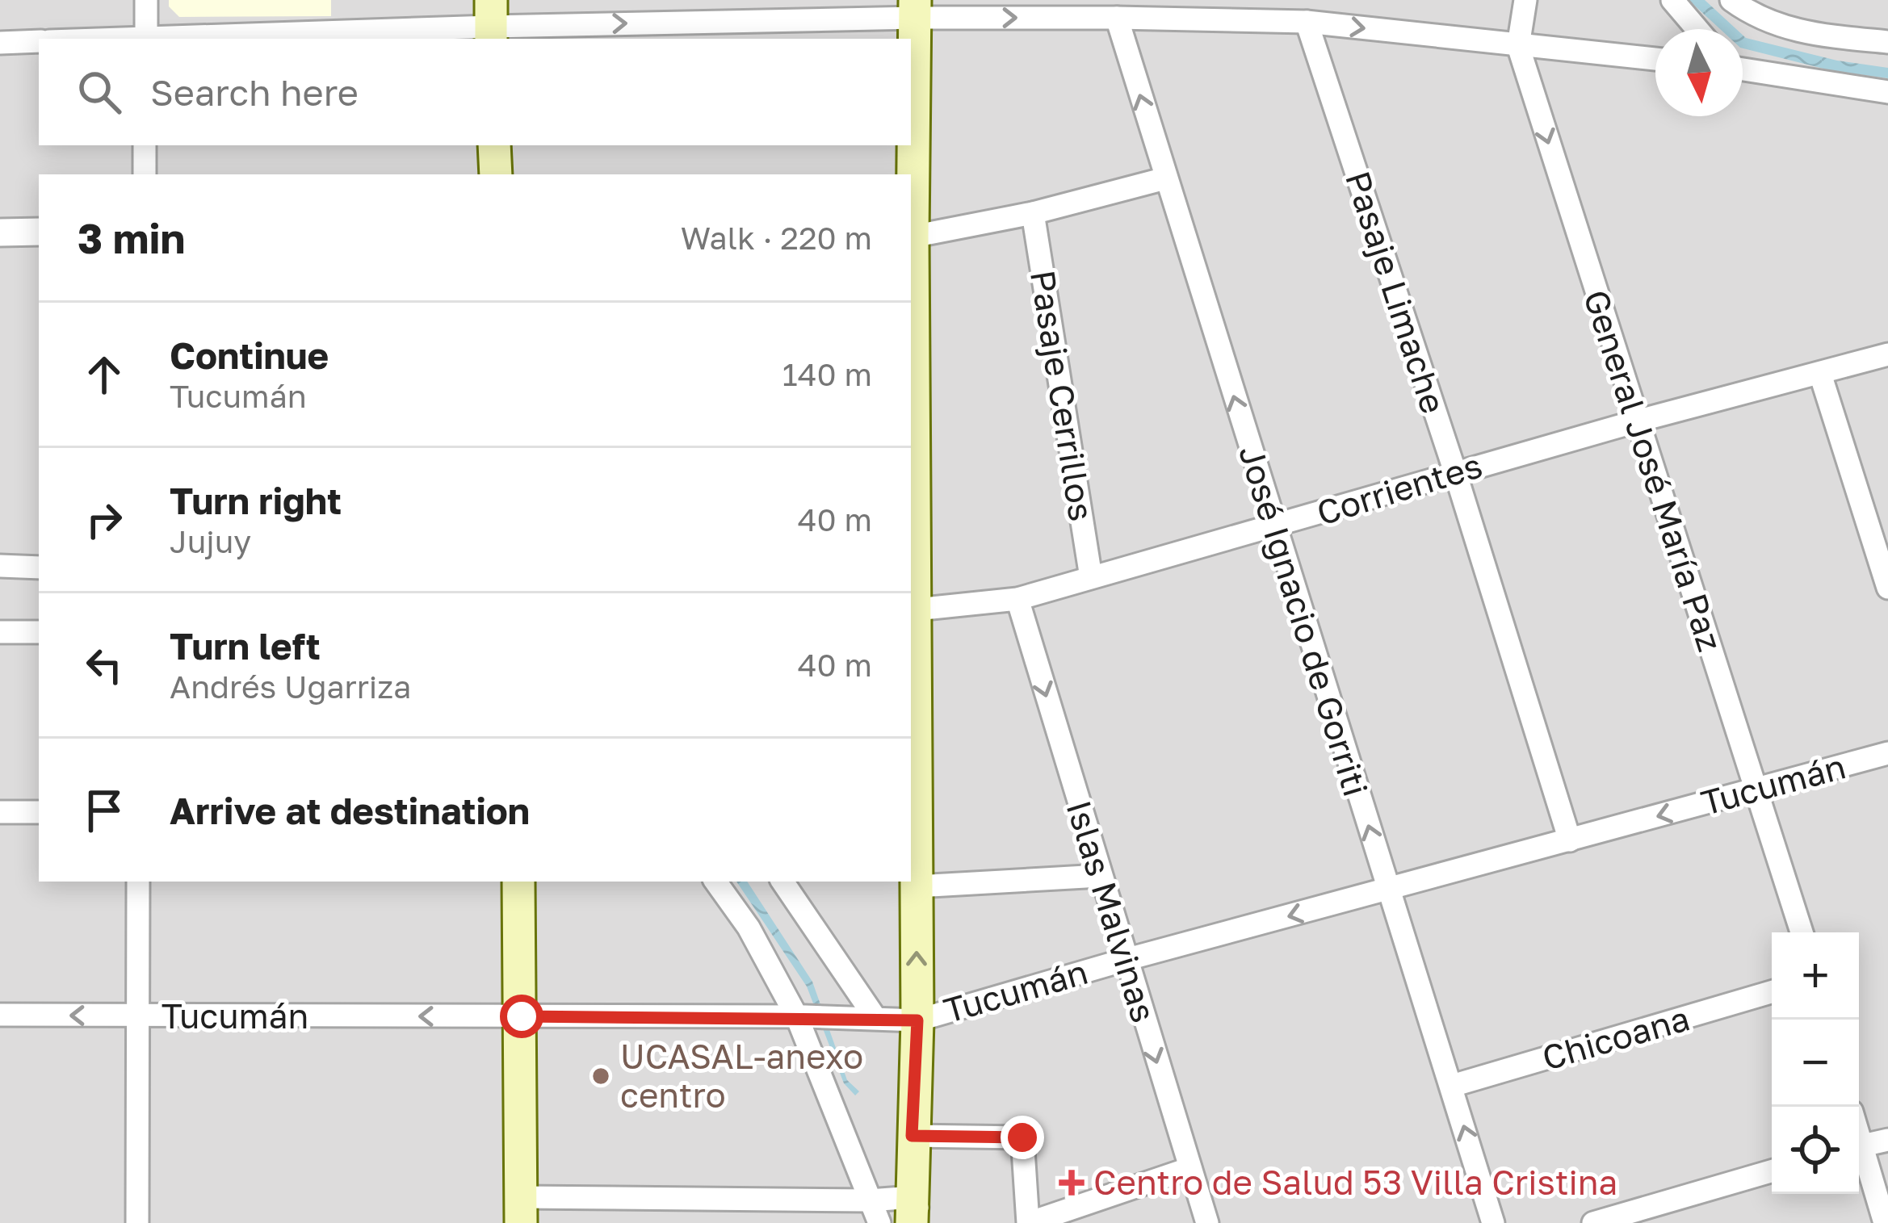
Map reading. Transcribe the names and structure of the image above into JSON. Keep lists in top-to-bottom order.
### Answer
{
  "streets": {
    "street": [
      "Pasaje Limache",
      "Pasaje Cerrillos",
      "General José María Paz",
      "Corrientes",
      "José Ignacio de Gorriti",
      "Tucumán",
      "Islas Malvinas",
      "Chicoana"
    ]
  },
  "crossings": [
    ["Pasaje Limache", "Corrientes"],
    ["Pasaje Limache", "Tucumán"],
    ["Pasaje Cerrillos", "Corrientes"],
    ["General José María Paz", "Corrientes"],
    ["General José María Paz", "Tucumán"],
    ["Corrientes", "José Ignacio de Gorriti"],
    ["Corrientes", "Islas Malvinas"],
    ["José Ignacio de Gorriti", "Tucumán"],
    ["José Ignacio de Gorriti", "Chicoana"],
    ["Tucumán", "Islas Malvinas"]
  ],
  "one_way": [
    "General José María Paz",
    "José Ignacio de Gorriti",
    "Tucumán",
    "Islas Malvinas"
  ],
  "places": {
    "other": ["UCASAL-anexo centro"],
    "health": ["Centro de Salud 53 Villa Cristina"]
  },
  "north": "bottom",
  "page": {
    "search": "Search here",
    "heading": ["3 min", "Walk · 220 m"],
    "list": [
      ["Continue", "Tucumán", "140 m"],
      ["Turn right", "Jujuy", "40 m"],
      ["Turn left", "Andrés Ugarriza", "40 m"],
      "Arrive at destination"
    ],
    "map_buttons": ["+", "−"]
  }
}
